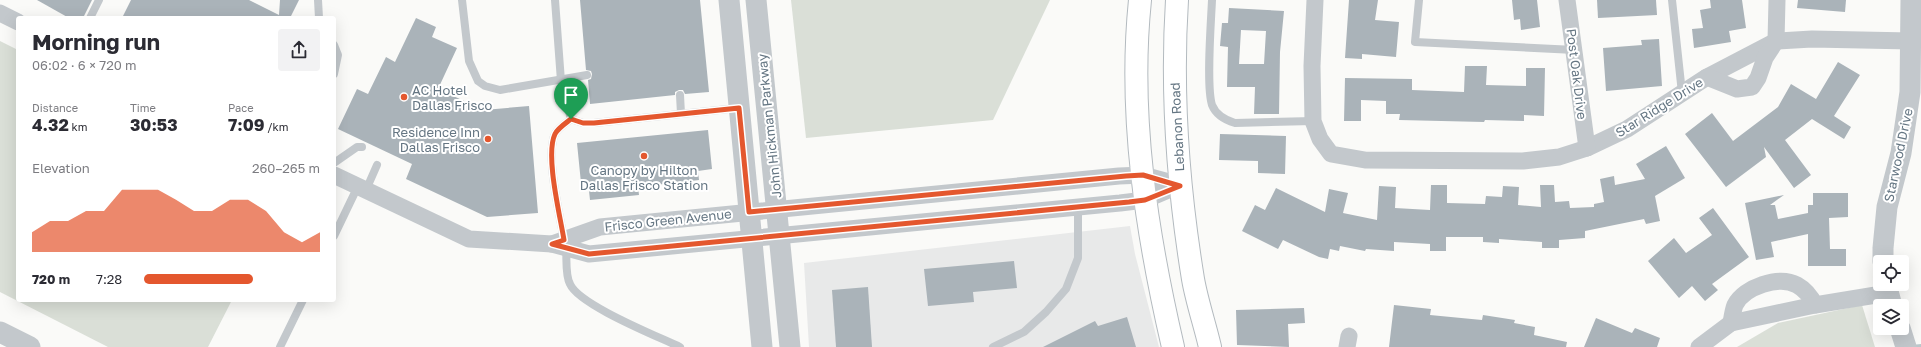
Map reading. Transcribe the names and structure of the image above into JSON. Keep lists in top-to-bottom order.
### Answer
{
  "streets": {
    "main road": ["Lebanon Road"],
    "street": [
      "Post Oak Drive",
      "Star Ridge Drive",
      "John Hickman Parkway",
      "Starwood Drive",
      "Frisco Green Avenue"
    ]
  },
  "crossings": [
    ["Post Oak Drive", "Star Ridge Drive"],
    ["Star Ridge Drive", "Starwood Drive"],
    ["John Hickman Parkway", "Frisco Green Avenue"],
    ["Lebanon Road", "Frisco Green Avenue"]
  ],
  "places": ["AC Hotel Dallas Frisco", "Residence Inn Dallas Frisco", "Canopy by Hilton Dallas Frisco Station"],
  "page": {
    "heading": ["Morning run", "06:02 · 6 × 720 m"],
    "stats": [
      ["Distance", "4.32 km"],
      ["Time", "30:53"],
      ["Pace", "7:09 /km"]
    ],
    "chart": ["Elevation", "260–265 m"],
    "list": [
      {
        "name": "720 m",
        "note": "7:28"
      }
    ]
  }
}
